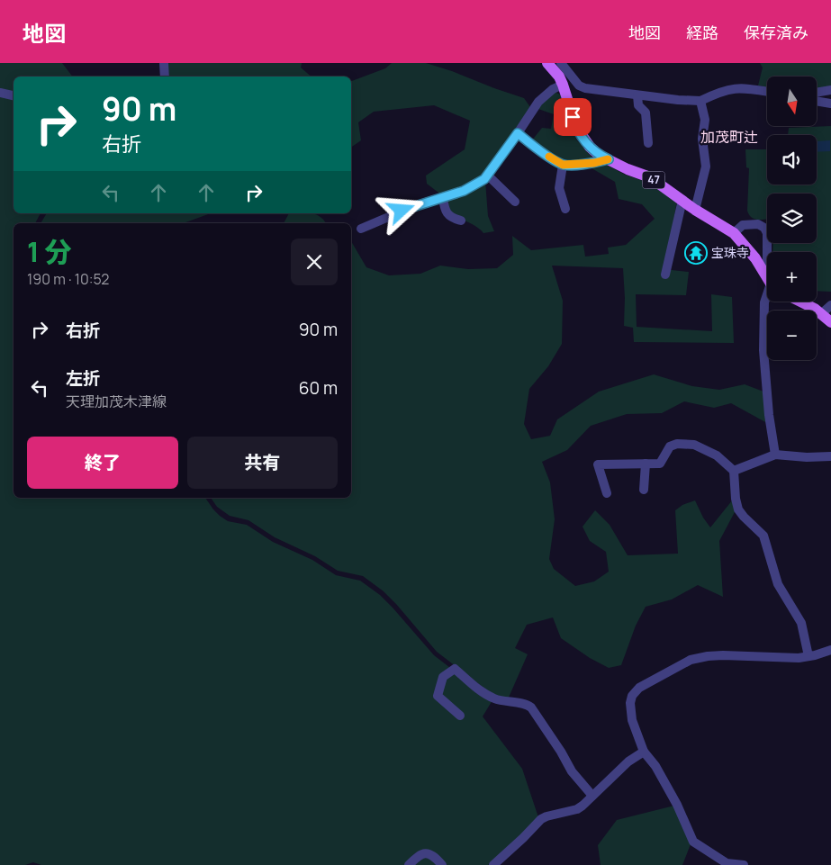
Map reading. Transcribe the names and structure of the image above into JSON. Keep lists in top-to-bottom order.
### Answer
{
  "streets": {
    "main road": ["47"]
  },
  "districts": ["加茂町辻"],
  "places": {
    "temple": ["宝珠寺"]
  },
  "north": "bottom",
  "page": {
    "header": "地図",
    "nav": ["地図", "経路", "保存済み"],
    "map_buttons": ["+", "−"],
    "turn": ["90 m", "右折"],
    "heading": ["1 分", "190 m · 10:52"],
    "list": [
      {
        "name": "右折",
        "value": "90 m"
      },
      {
        "name": "左折",
        "note": "天理加茂木津線",
        "value": "60 m"
      }
    ],
    "buttons": ["終了", "共有"]
  }
}
